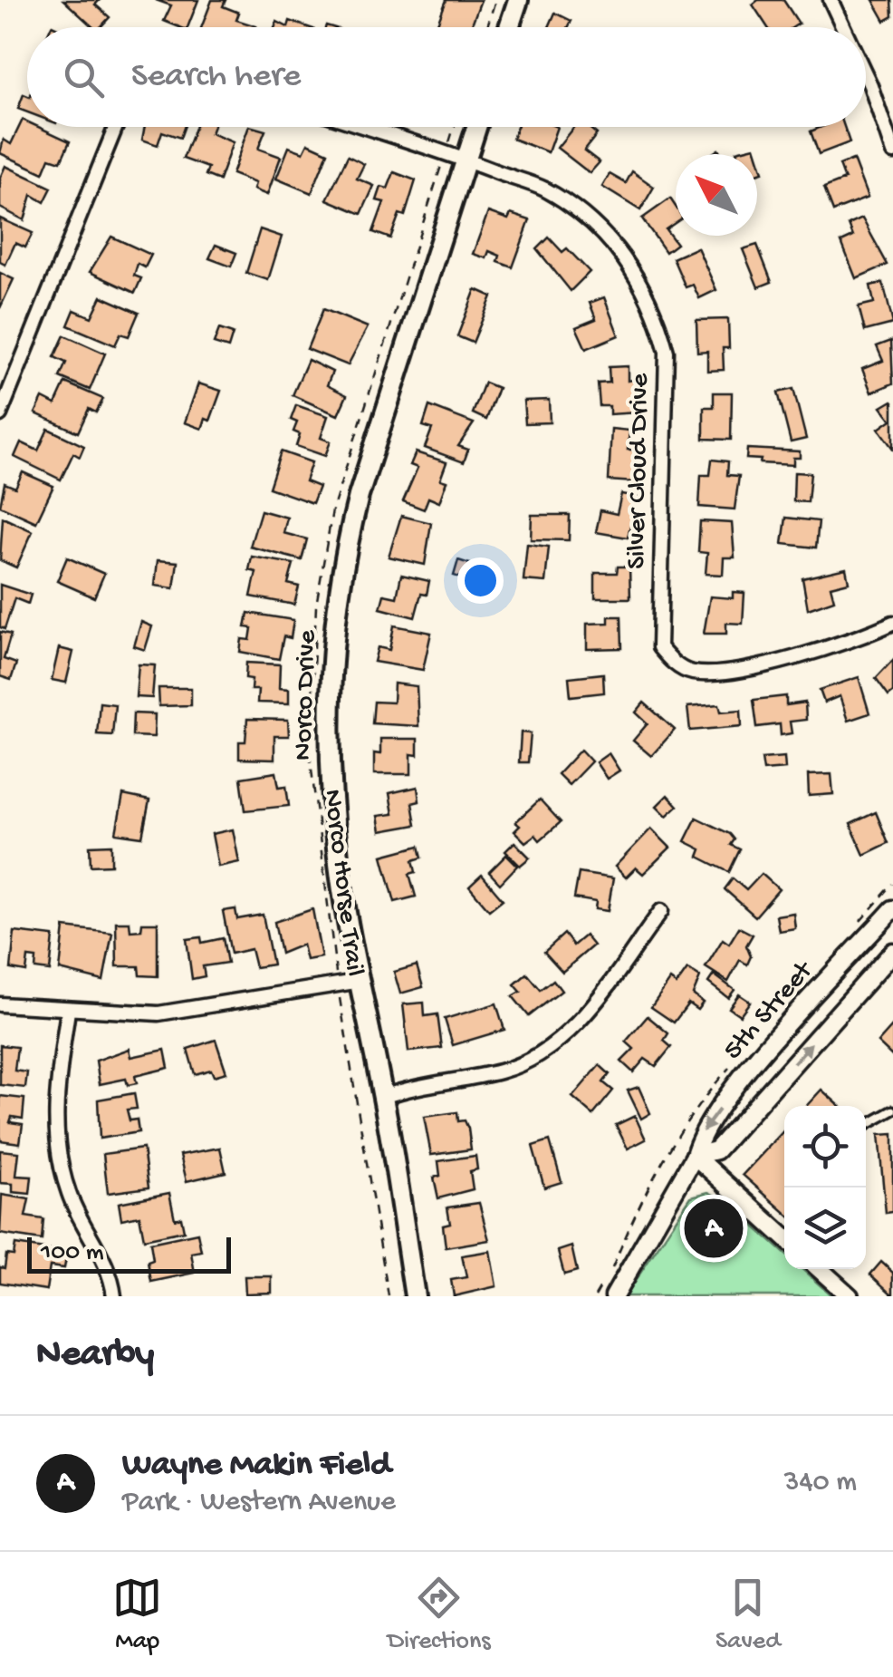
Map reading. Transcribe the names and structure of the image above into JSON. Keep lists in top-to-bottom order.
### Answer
{
  "streets": {
    "main road": ["Norco Drive"],
    "street": ["Silver Cloud Drive", "5th Street"],
    "path": ["Norco Horse Trail"]
  },
  "crossings": [
    ["Silver Cloud Drive", "Norco Drive"],
    ["Silver Cloud Drive", "Norco Horse Trail"]
  ],
  "scale_bar": "100 m",
  "north": "top left",
  "page": {
    "search": "Search here",
    "pins": "A",
    "scale": "100 m",
    "heading": "Nearby",
    "list": [
      {
        "mark": "A",
        "name": "Wayne Makin Field",
        "note": "Park · Western Avenue",
        "value": "340 m"
      }
    ],
    "nav": ["Map", "Directions", "Saved"]
  }
}
